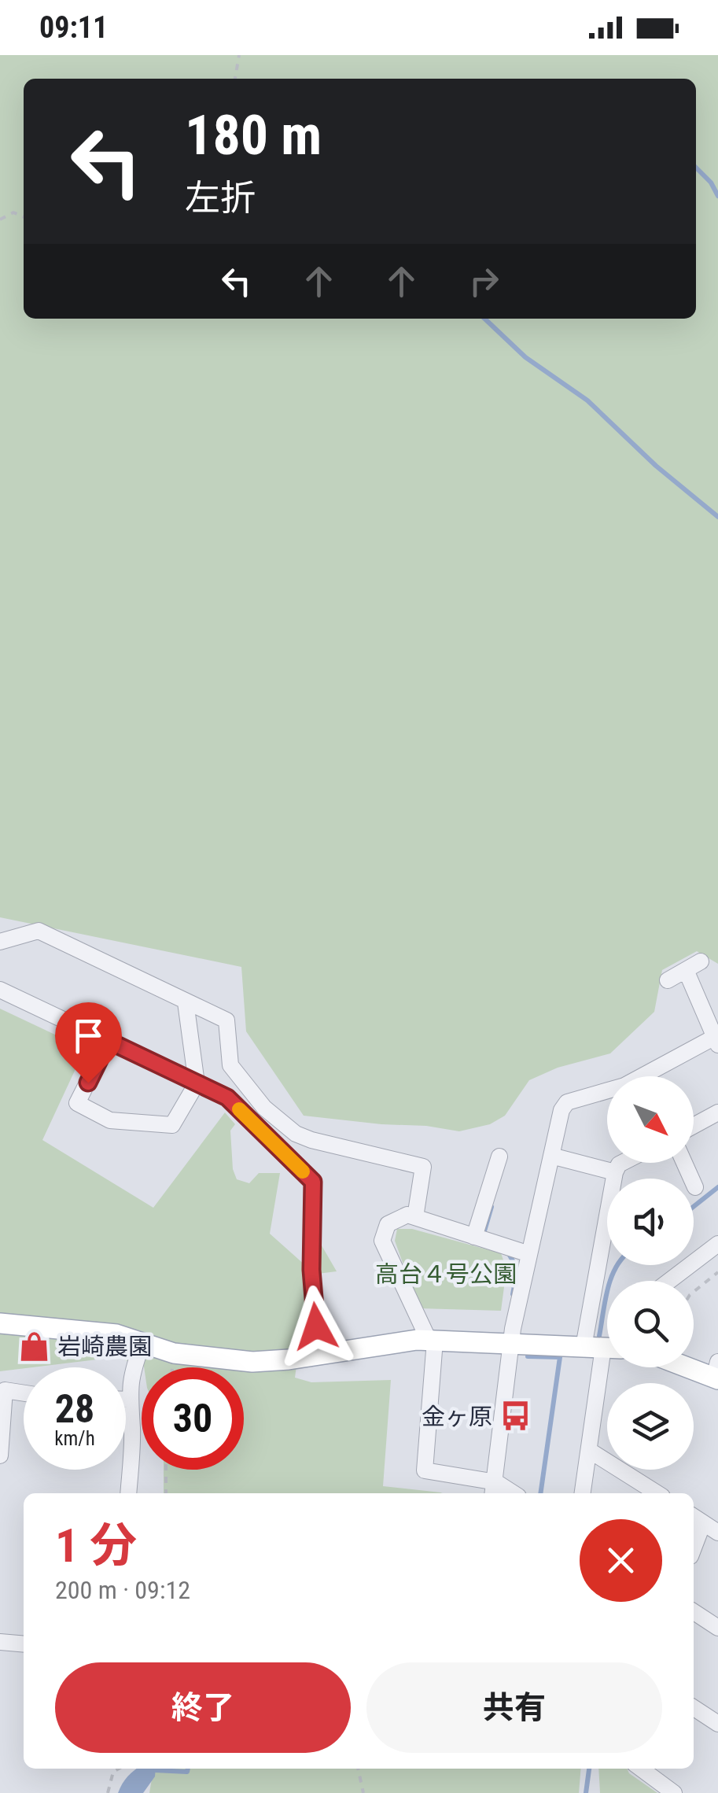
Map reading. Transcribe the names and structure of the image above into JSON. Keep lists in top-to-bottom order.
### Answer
{
  "parks": ["高台４号公園"],
  "places": {
    "shop": ["岩崎農園"],
    "bus stop": ["金ヶ原"]
  },
  "north": "bottom right",
  "page": {
    "status": "09:11",
    "turn": ["180 m", "左折"],
    "speed": "28 km/h",
    "limit": "30",
    "heading": ["1 分", "200 m · 09:12"],
    "buttons": ["終了", "共有"]
  }
}
